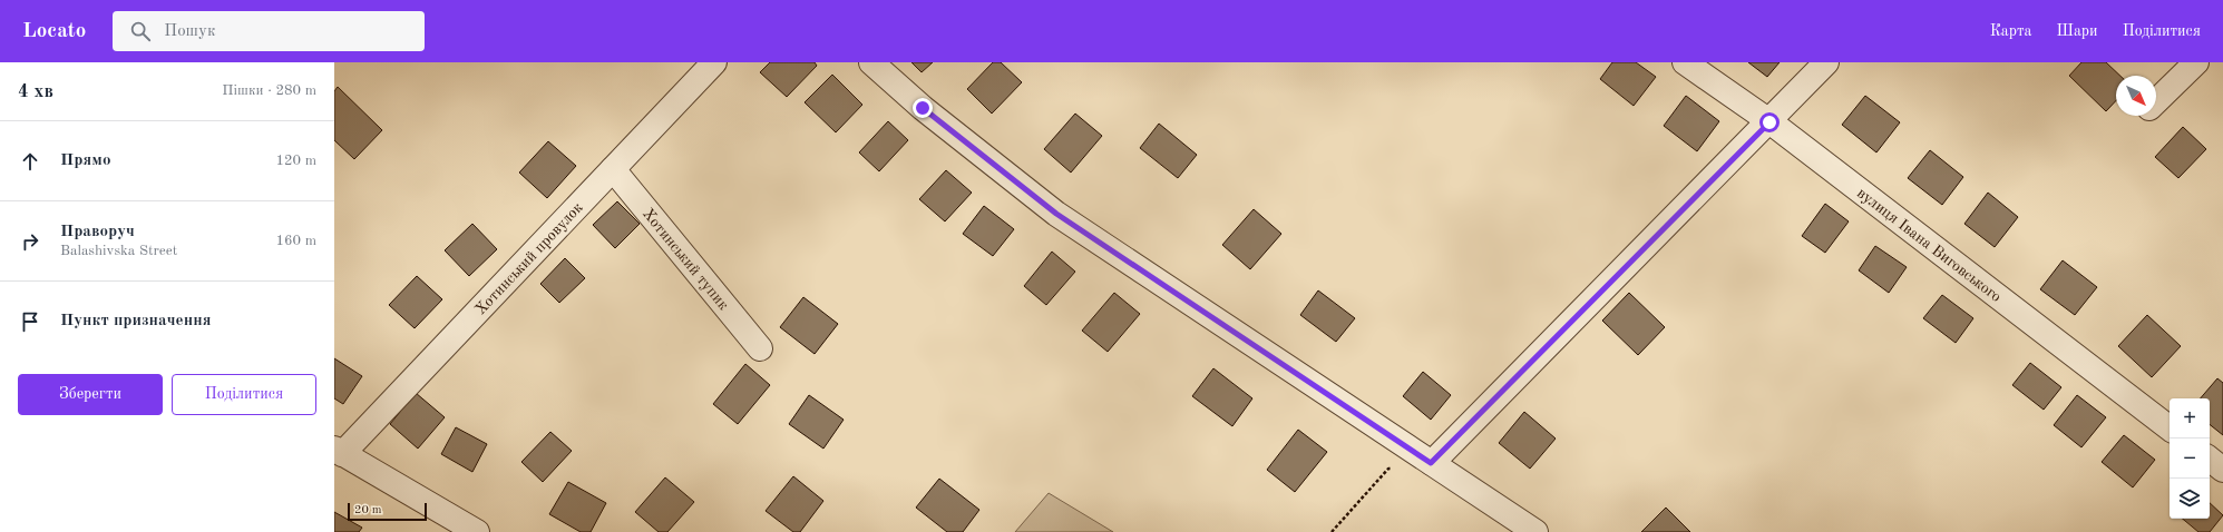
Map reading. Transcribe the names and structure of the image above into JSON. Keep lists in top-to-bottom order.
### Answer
{
  "streets": {
    "street": ["вулиця Івана Виговського", "Хотинський провулок", "Хотинський тупик"]
  },
  "crossings": [
    ["Хотинський провулок", "Хотинський тупик"]
  ],
  "scale_bar": "20 m",
  "north": "bottom right",
  "page": {
    "header": "Locato",
    "search": "Пошук",
    "nav": ["Карта", "Шари", "Поділитися"],
    "heading": ["4 хв", "Пішки · 280 m"],
    "list": [
      ["Прямо", "120 m"],
      ["Праворуч", "Balashivska Street", "160 m"],
      "Пункт призначення"
    ],
    "buttons": ["Зберегти", "Поділитися"],
    "map_buttons": ["+", "−"],
    "scale": "20 m"
  }
}
